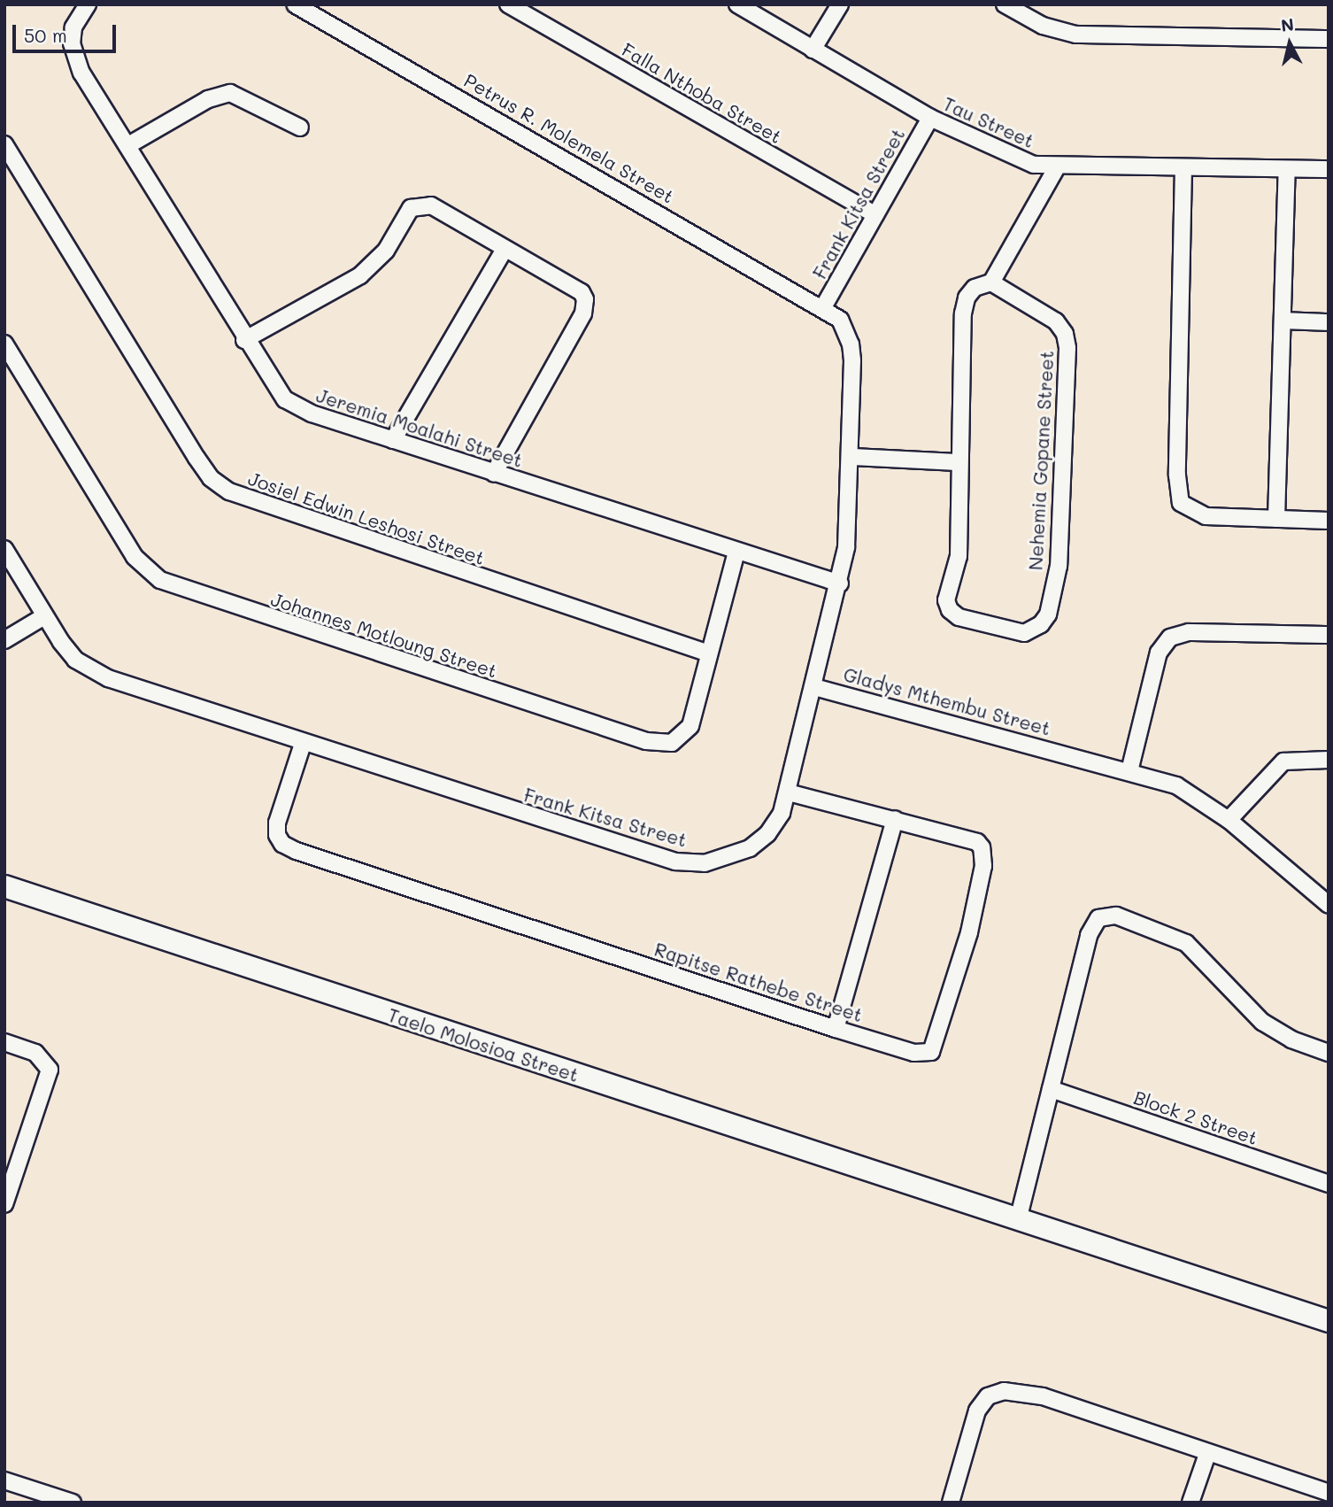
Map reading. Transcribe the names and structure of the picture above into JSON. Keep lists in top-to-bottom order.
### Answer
{
  "streets": {
    "street": [
      "Falla Nthoba Street",
      "Tau Street",
      "Petrus R. Molemela Street",
      "Frank Kitsa Street",
      "Jeremia Moalahi Street",
      "Nehemia Gopane Street",
      "Josiel Edwin Leshosi Street",
      "Johannes Motloung Street",
      "Gladys Mthembu Street",
      "Rapitse Rathebe Street",
      "Taelo Molosioa Street",
      "Block 2 Street"
    ]
  },
  "crossings": [
    ["Falla Nthoba Street", "Frank Kitsa Street"],
    ["Tau Street", "Frank Kitsa Street"],
    ["Petrus R. Molemela Street", "Frank Kitsa Street"],
    ["Frank Kitsa Street", "Jeremia Moalahi Street"],
    ["Frank Kitsa Street", "Gladys Mthembu Street"],
    ["Frank Kitsa Street", "Rapitse Rathebe Street"],
    ["Jeremia Moalahi Street", "Johannes Motloung Street"],
    ["Josiel Edwin Leshosi Street", "Johannes Motloung Street"]
  ],
  "scale_bar": "50 m",
  "north": "top"
}
